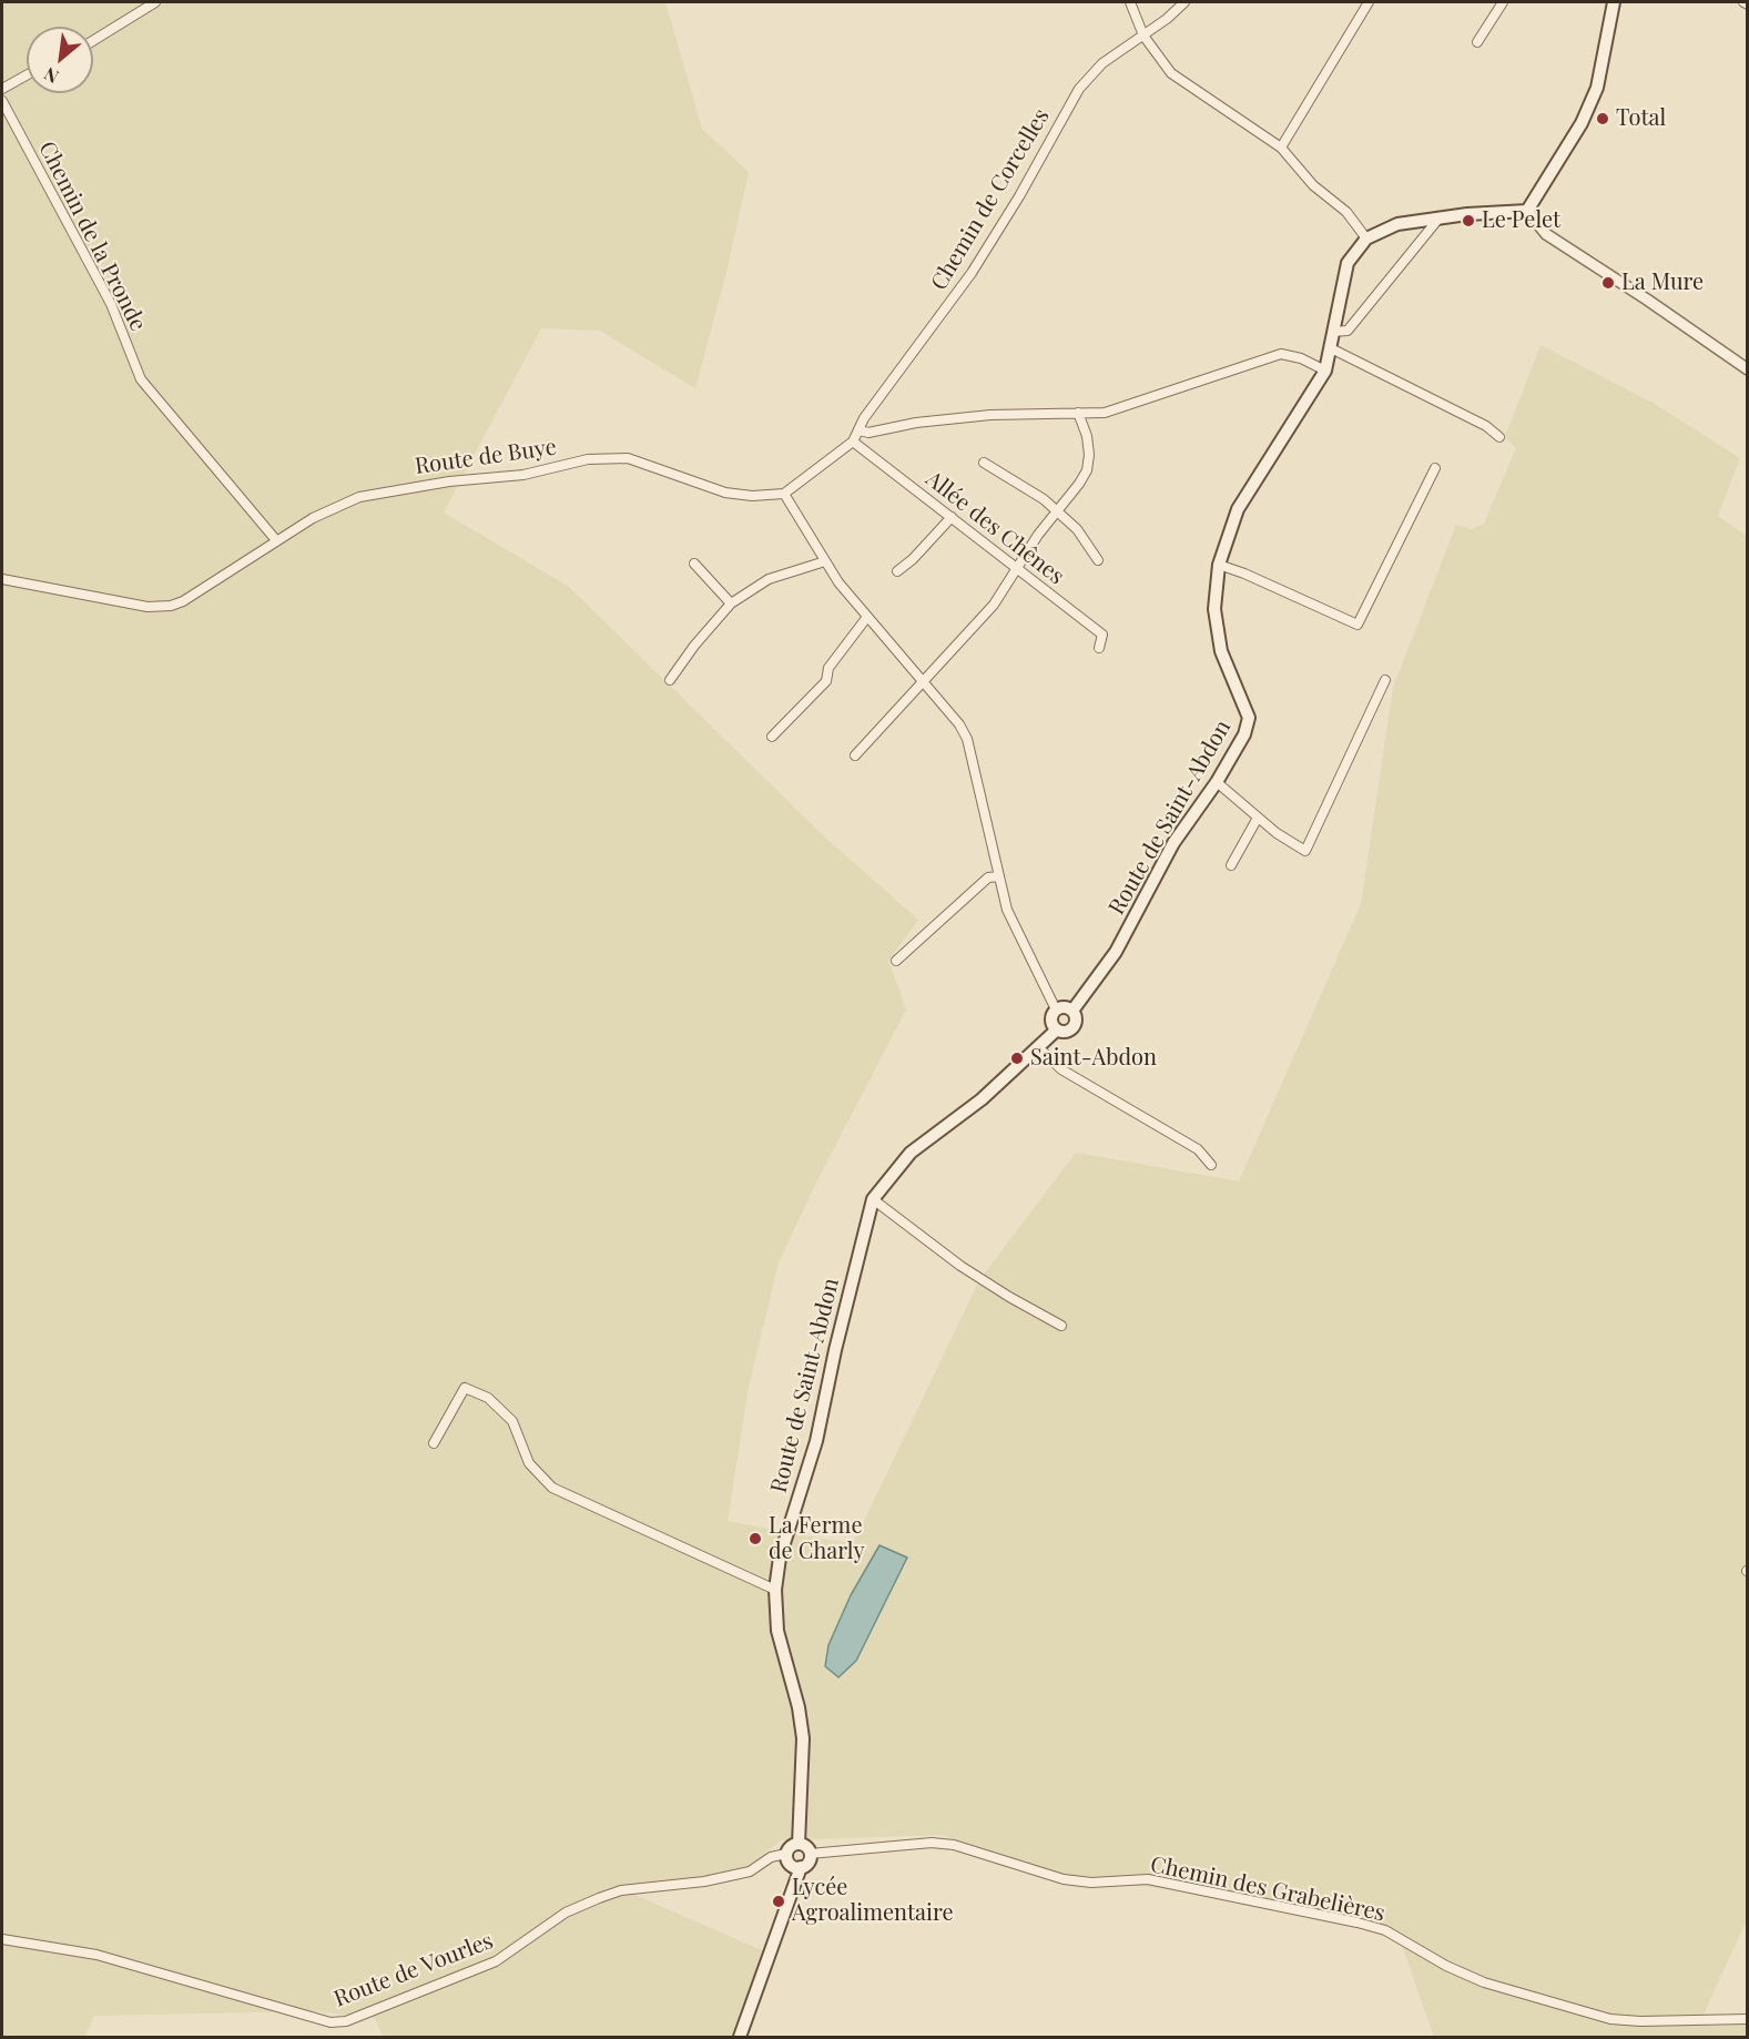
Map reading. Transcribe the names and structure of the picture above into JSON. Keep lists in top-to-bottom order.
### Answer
{
  "streets": {
    "main road": ["Route de Saint-Abdon"],
    "street": [
      "Chemin de Corcelles",
      "Chemin de la Pronde",
      "Route de Buye",
      "Allée des Chênes",
      "Chemin des Grabelières",
      "Route de Vourles"
    ]
  },
  "crossings": [
    ["Chemin de Corcelles", "Allée des Chênes"],
    ["Chemin de la Pronde", "Route de Buye"],
    ["Route de Saint-Abdon", "Chemin des Grabelières"],
    ["Route de Saint-Abdon", "Route de Vourles"],
    ["Chemin des Grabelières", "Route de Vourles"]
  ],
  "places": [
    "Total",
    "Le Pelet",
    "La Mure",
    "Saint-Abdon",
    "La Ferme de Charly",
    "Lycée Agroalimentaire"
  ],
  "north": "bottom left"
}
